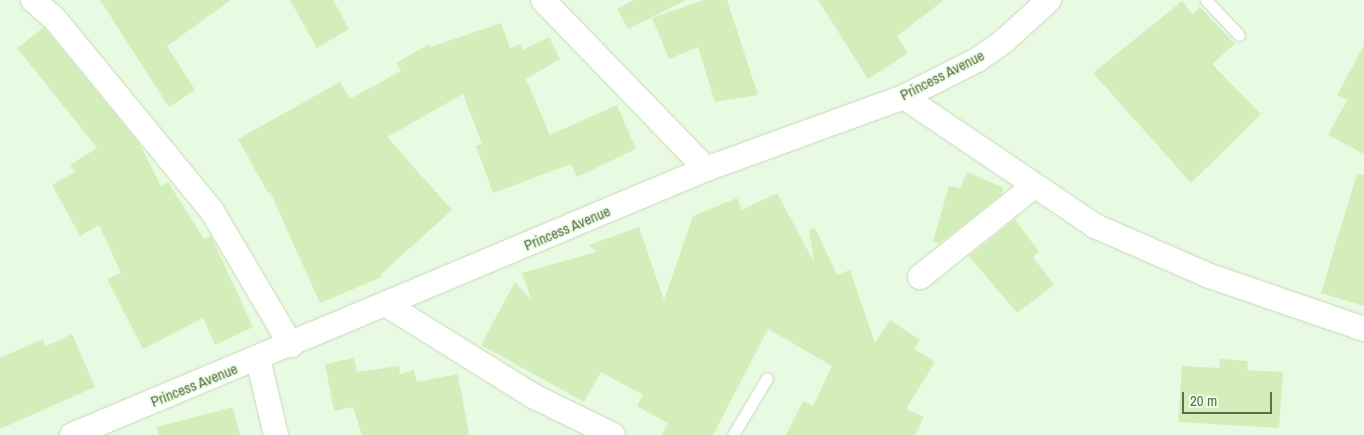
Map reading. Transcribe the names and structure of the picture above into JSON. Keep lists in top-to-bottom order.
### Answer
{
  "streets": {
    "street": ["Princess Avenue"]
  },
  "scale_bar": "20 m"
}
